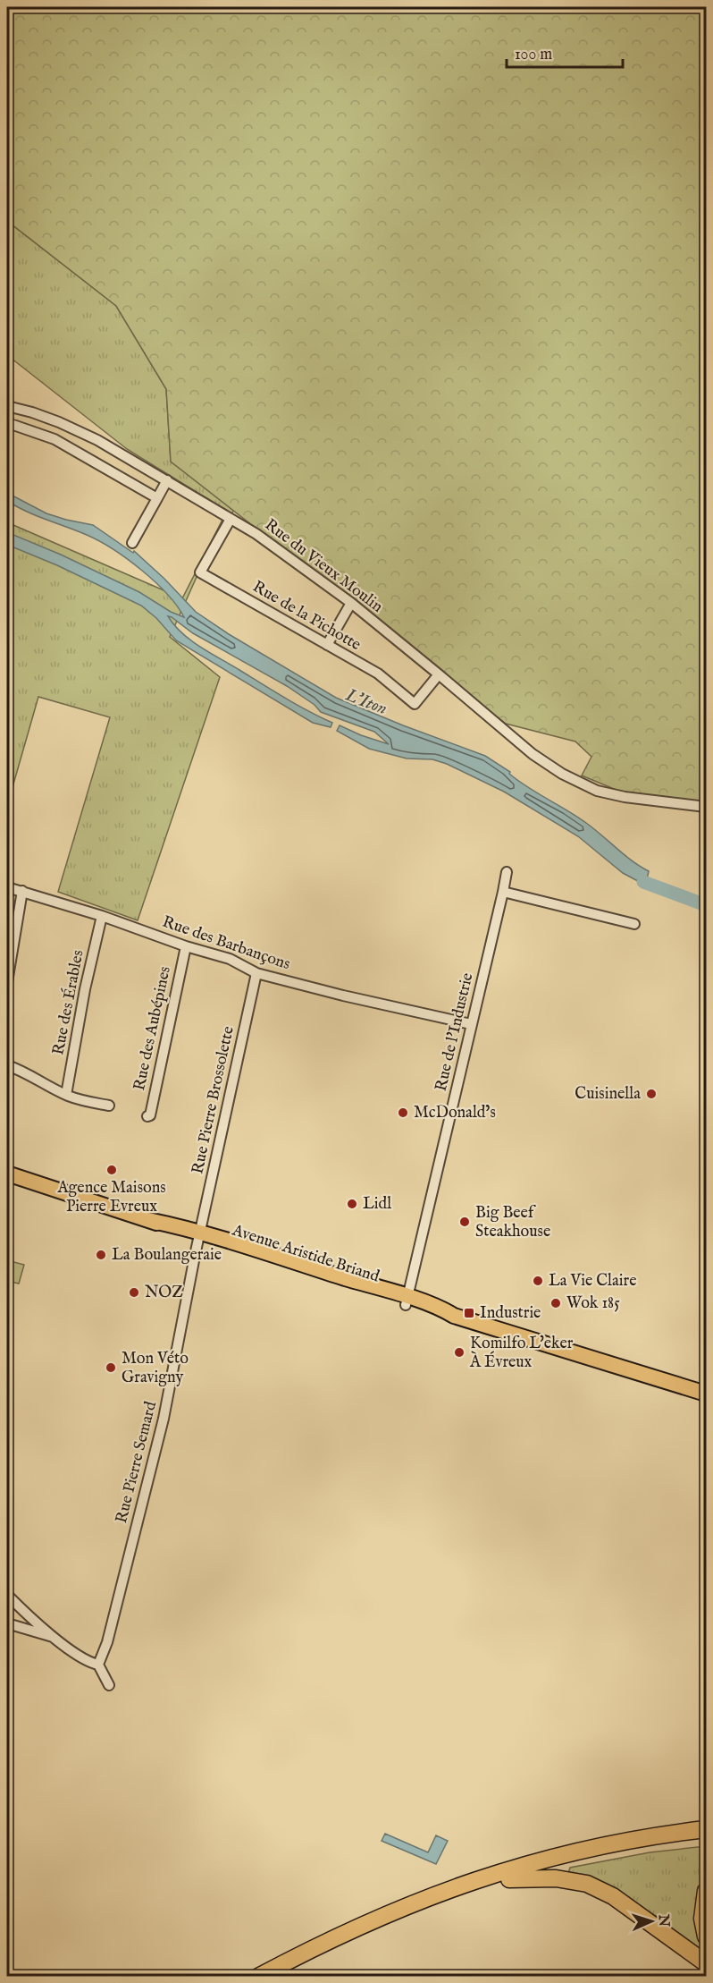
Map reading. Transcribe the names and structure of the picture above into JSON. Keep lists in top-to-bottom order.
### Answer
{
  "streets": {
    "main road": ["Avenue Aristide Briand"],
    "street": [
      "Rue du Vieux Moulin",
      "Rue de la Pichotte",
      "Rue des Barbançons",
      "Rue des Érables",
      "Rue des Aubépines",
      "Rue de l'Industrie",
      "Rue Pierre Brossolette",
      "Rue Pierre Semard"
    ]
  },
  "crossings": [
    ["Rue du Vieux Moulin", "Rue de la Pichotte"],
    ["Rue des Barbançons", "Rue des Érables"],
    ["Rue des Barbançons", "Rue des Aubépines"],
    ["Rue des Barbançons", "Rue de l'Industrie"],
    ["Rue des Barbançons", "Rue Pierre Brossolette"],
    ["Rue de l'Industrie", "Avenue Aristide Briand"],
    ["Rue Pierre Brossolette", "Avenue Aristide Briand"],
    ["Rue Pierre Brossolette", "Rue Pierre Semard"],
    ["Avenue Aristide Briand", "Rue Pierre Semard"]
  ],
  "water": ["L'Iton"],
  "places": {
    "other": [
      "Cuisinella",
      "McDonald’s",
      "Agence Maisons Pierre Evreux",
      "Lidl",
      "Big Beef Steakhouse",
      "La Boulangeraie",
      "La Vie Claire",
      "NOZ",
      "Wok 185",
      "Komilfo L'eker À Évreux",
      "Mon Véto Gravigny"
    ],
    "transit": ["Industrie"]
  },
  "scale_bar": "100 m",
  "north": "right"
}
